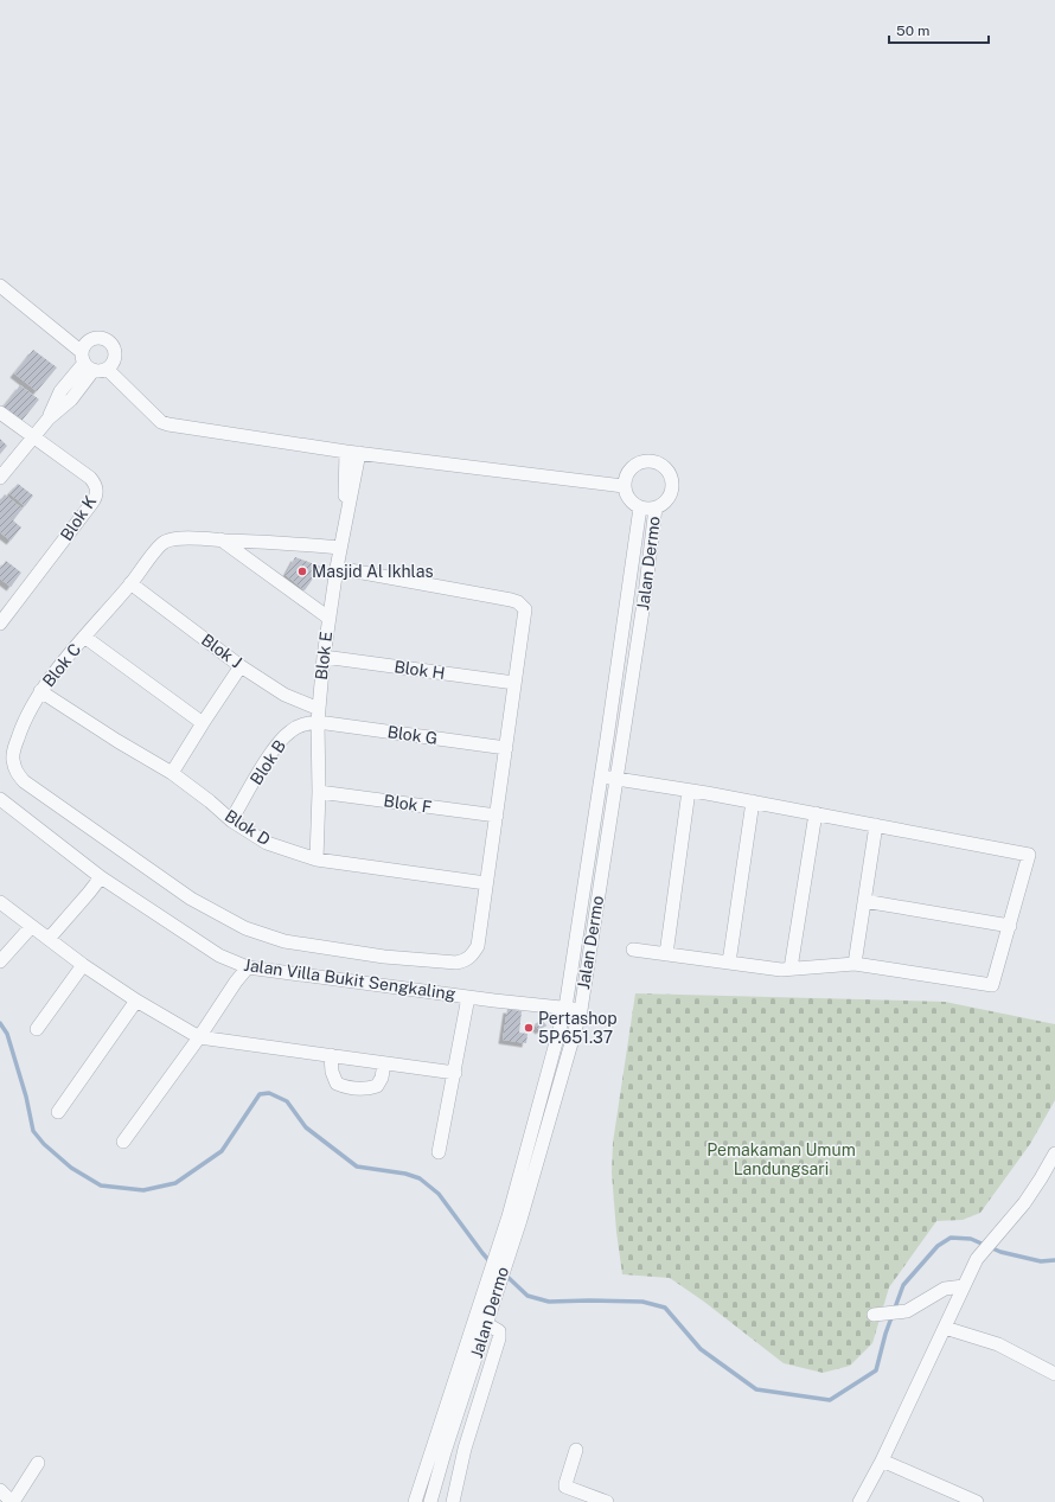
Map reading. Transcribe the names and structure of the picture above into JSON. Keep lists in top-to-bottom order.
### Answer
{
  "streets": {
    "street": [
      "Blok K",
      "Jalan Dermo",
      "Blok J",
      "Blok E",
      "Blok C",
      "Blok H",
      "Blok G",
      "Blok B",
      "Blok F",
      "Blok D",
      "Jalan Villa Bukit Sengkaling"
    ]
  },
  "crossings": [
    ["Jalan Dermo", "Jalan Villa Bukit Sengkaling"],
    ["Blok J", "Blok E"],
    ["Blok J", "Blok C"],
    ["Blok J", "Blok G"],
    ["Blok J", "Blok B"],
    ["Blok E", "Blok C"],
    ["Blok E", "Blok H"],
    ["Blok E", "Blok G"],
    ["Blok E", "Blok B"],
    ["Blok E", "Blok F"],
    ["Blok E", "Blok D"],
    ["Blok C", "Blok H"],
    ["Blok C", "Blok G"],
    ["Blok C", "Blok F"],
    ["Blok C", "Blok D"],
    ["Blok G", "Blok B"],
    ["Blok B", "Blok D"]
  ],
  "parks": ["Pemakaman Umum Landungsari"],
  "places": ["Masjid Al Ikhlas", "Pertashop 5P.651.37"],
  "scale_bar": "50 m"
}
